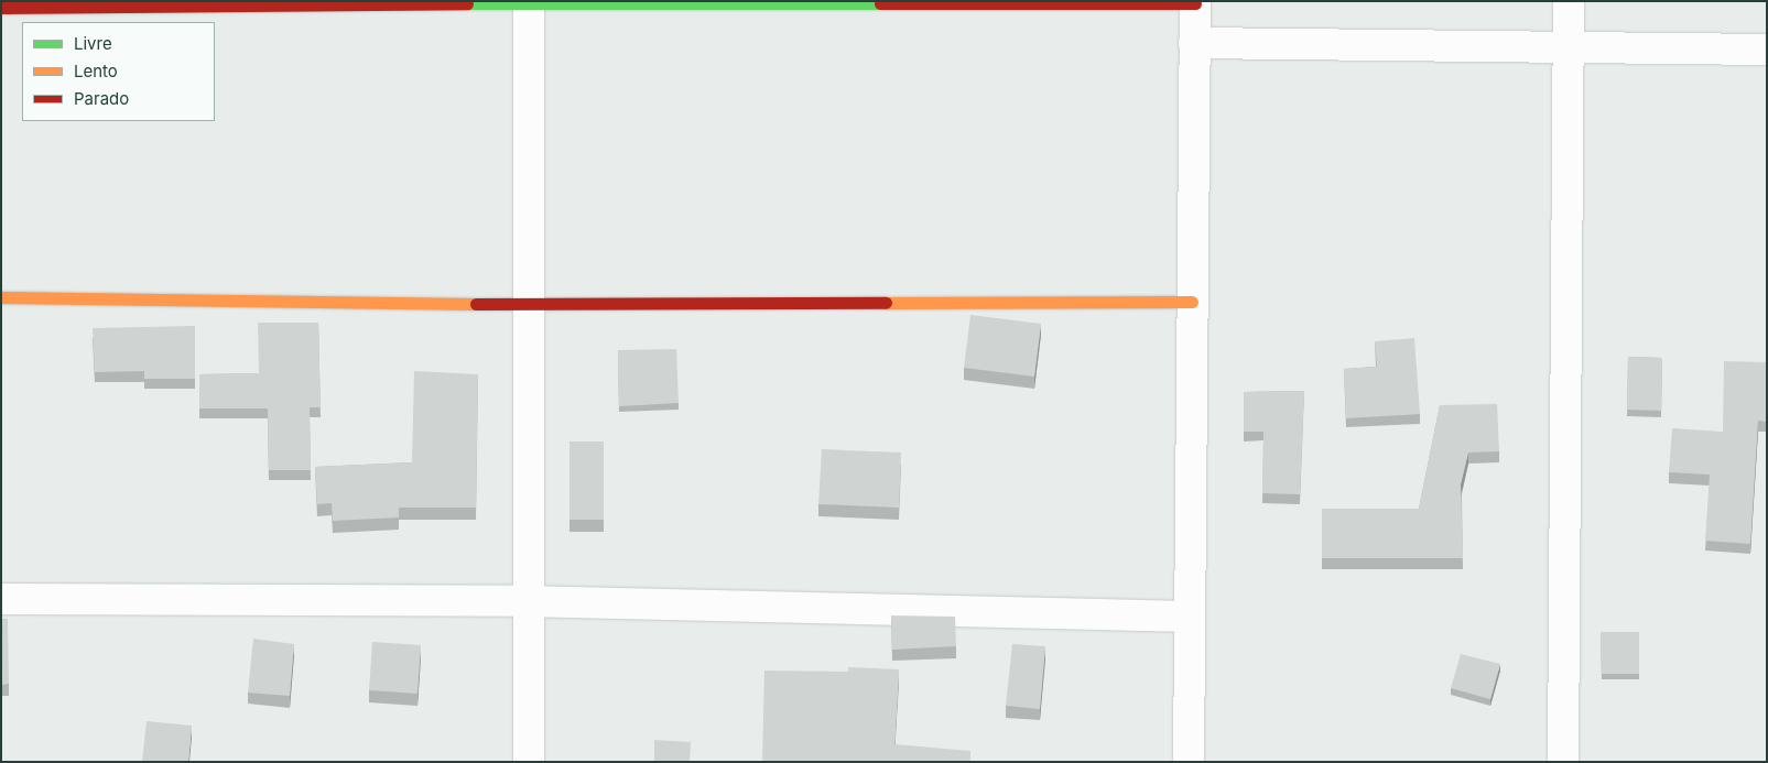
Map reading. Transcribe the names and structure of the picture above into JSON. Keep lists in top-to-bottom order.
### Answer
{
  "legend": ["Livre", "Lento", "Parado"]
}
